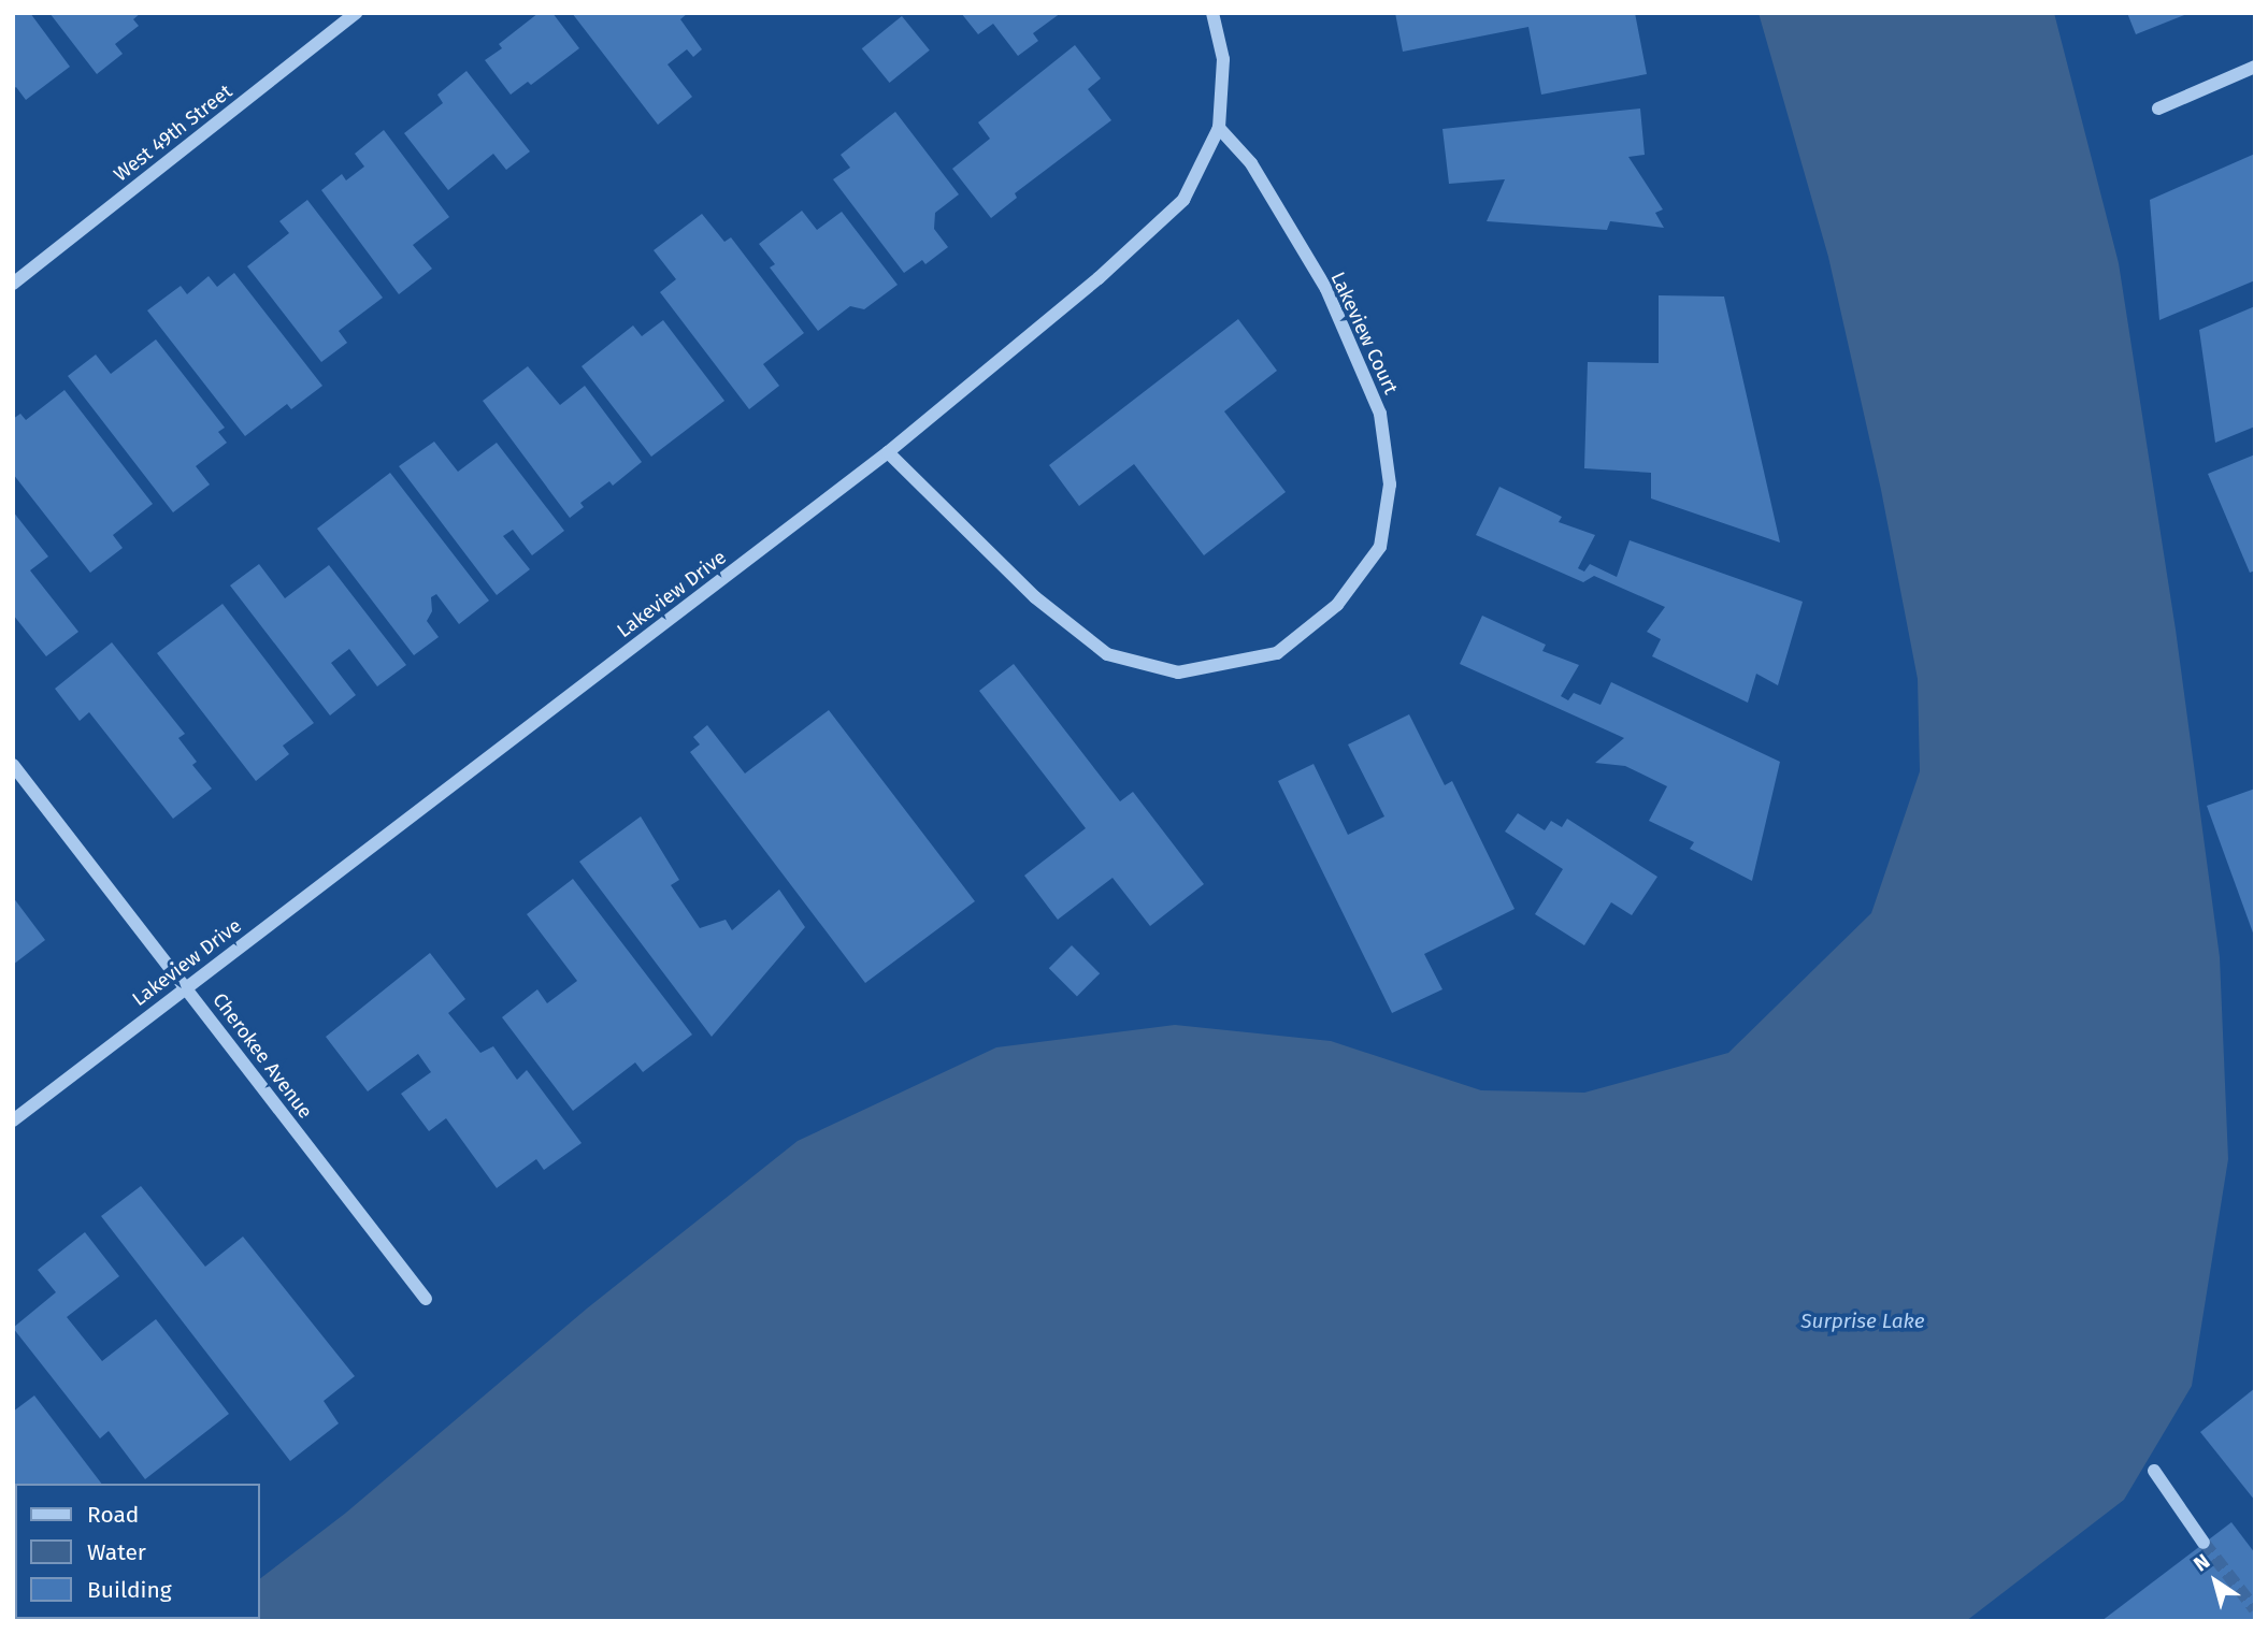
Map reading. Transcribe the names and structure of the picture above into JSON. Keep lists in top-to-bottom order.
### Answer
{
  "streets": {
    "street": [
      "West 49th Street",
      "Lakeview Court",
      "Lakeview Drive",
      "Cherokee Avenue"
    ]
  },
  "crossings": [
    ["Lakeview Court", "Lakeview Drive"],
    ["Lakeview Drive", "Cherokee Avenue"]
  ],
  "water": ["Surprise Lake"],
  "legend": ["Road", "Water", "Building"],
  "north": "top left"
}
